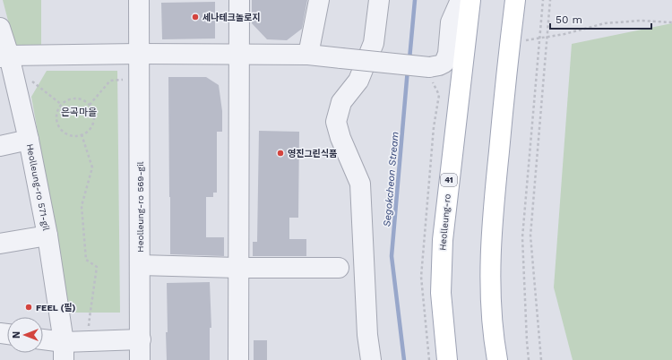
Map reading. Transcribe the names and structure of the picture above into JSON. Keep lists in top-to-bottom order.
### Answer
{
  "streets": {
    "main road": ["41", "Heolleung-ro"],
    "street": ["Heolleung-ro 571-gil", "Heolleung-ro 569-gil"]
  },
  "districts": ["은곡마을"],
  "water": ["Segokcheon Stream"],
  "places": ["세나테크놀로지", "영진그린식품", "FEEL (필)"],
  "scale_bar": "50 m",
  "north": "left"
}
